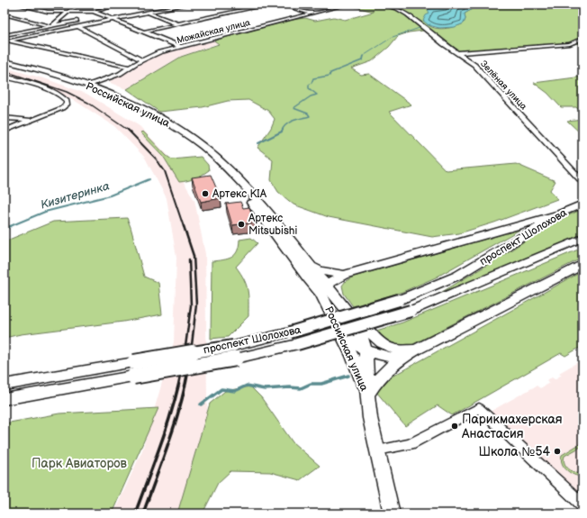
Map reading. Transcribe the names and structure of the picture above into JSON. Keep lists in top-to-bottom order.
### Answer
{
  "streets": {
    "main road": ["Российская улица", "проспект Шолохова"],
    "street": ["Можайская улица", "Зелёная улица"]
  },
  "crossings": [
    ["Можайская улица", "Российская улица"]
  ],
  "water": ["Кизитеринка"],
  "parks": ["Парк Авиаторов"],
  "places": [
    "Артекс KIA",
    "Артекс Mitsubishi",
    "Парикмахерская Анастасия",
    "Школа №54"
  ]
}
